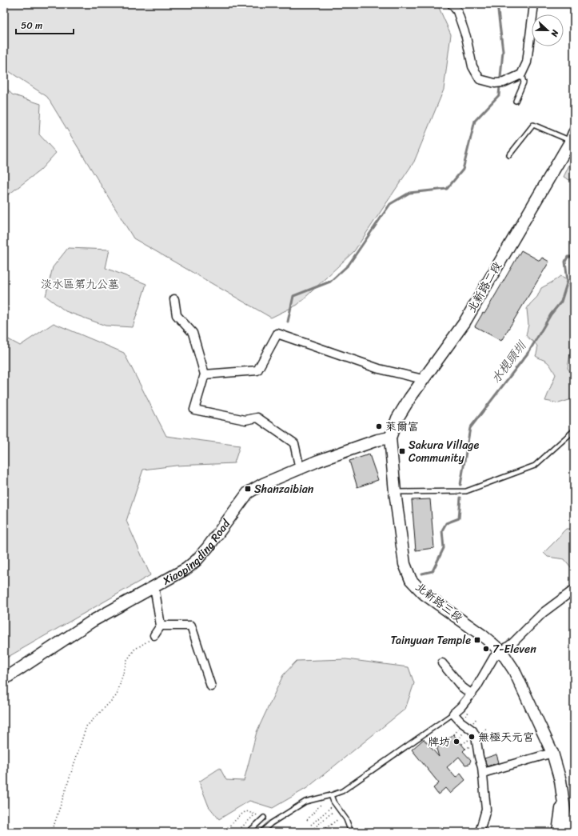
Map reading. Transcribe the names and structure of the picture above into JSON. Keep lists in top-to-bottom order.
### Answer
{
  "streets": {
    "main road": ["北新路二段", "Xiaopingding Road", "北新路三段"]
  },
  "crossings": [
    ["北新路二段", "Xiaopingding Road"],
    ["北新路二段", "北新路三段"],
    ["Xiaopingding Road", "北新路三段"]
  ],
  "water": ["水梘頭圳"],
  "parks": ["淡水區第九公墓"],
  "places": {
    "other": [
      "萊爾富",
      "7-Eleven",
      "無極天元宮",
      "牌坊"
    ],
    "transit": ["Sakura Village Community", "Shanzaibian", "Tainyuan Temple"]
  },
  "scale_bar": "50 m",
  "north": "right"
}
